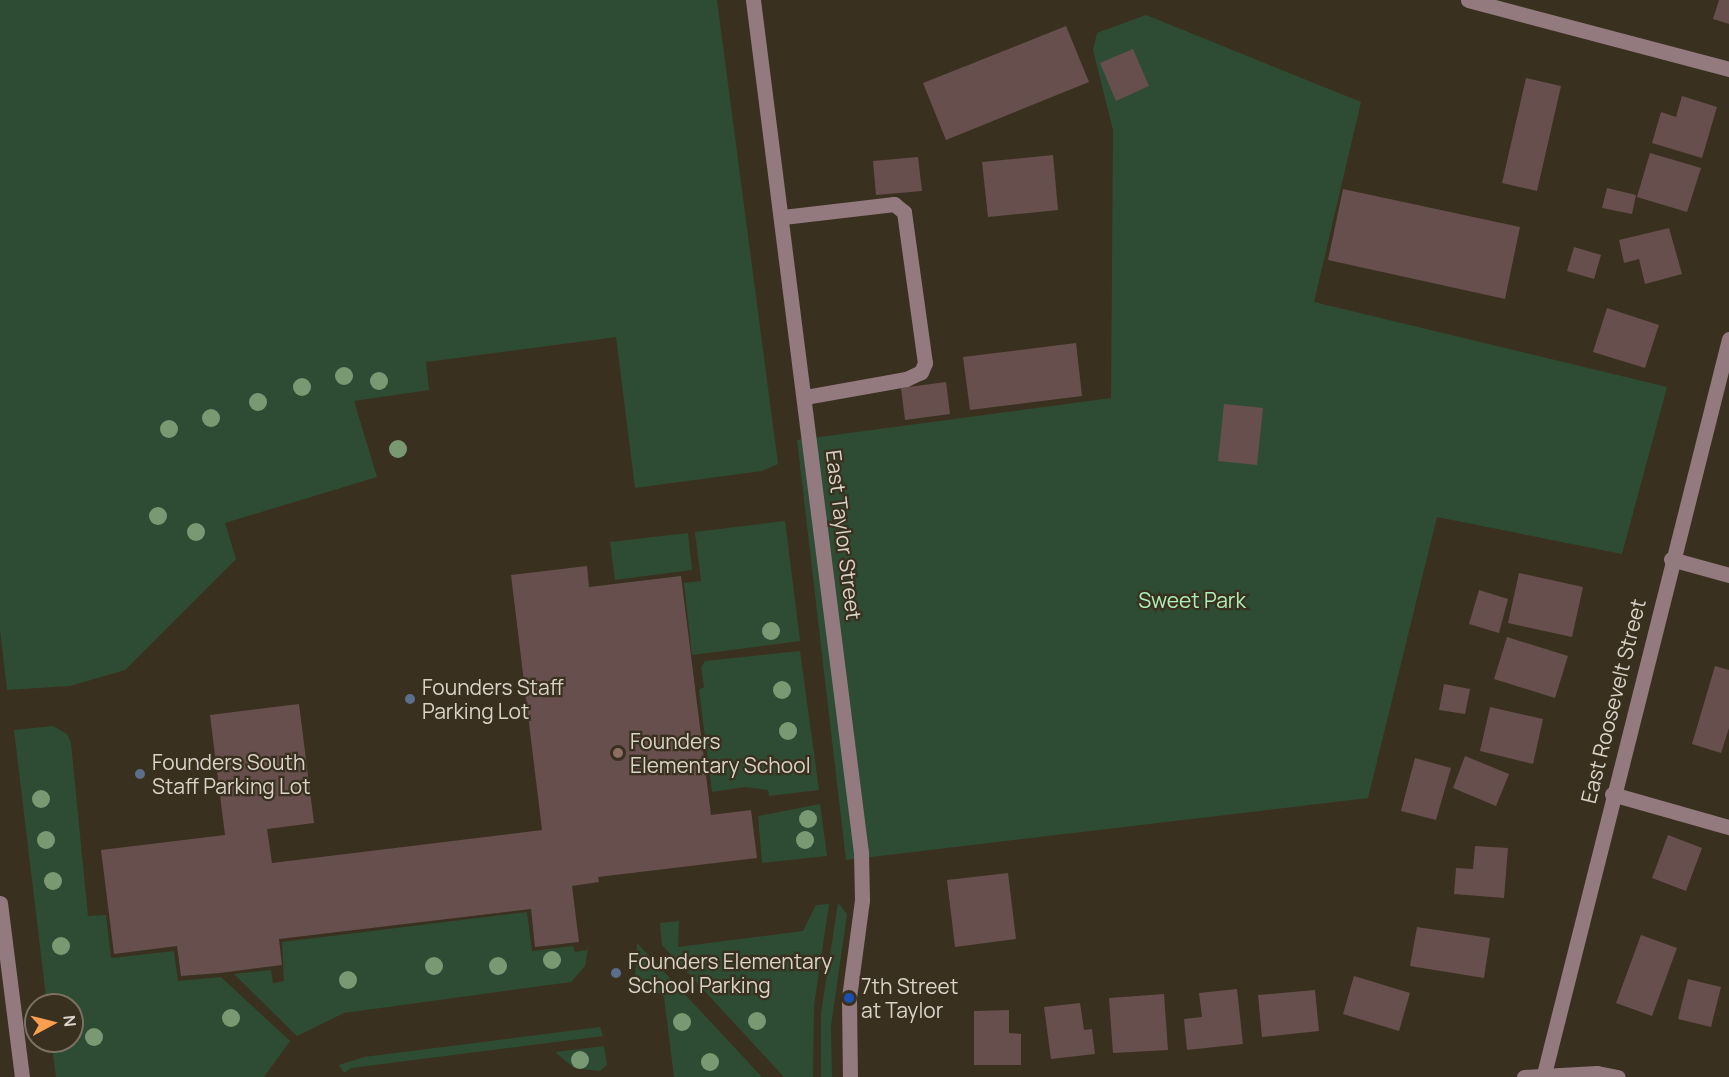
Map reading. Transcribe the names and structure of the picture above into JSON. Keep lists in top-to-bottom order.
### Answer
{
  "streets": {
    "street": ["East Taylor Street", "East Roosevelt Street"]
  },
  "parks": ["Sweet Park"],
  "places": [
    "Founders Staff Parking Lot",
    "Founders Elementary School",
    "Founders South Staff Parking Lot",
    "Founders Elementary School Parking",
    "7th Street at Taylor"
  ],
  "north": "right"
}
